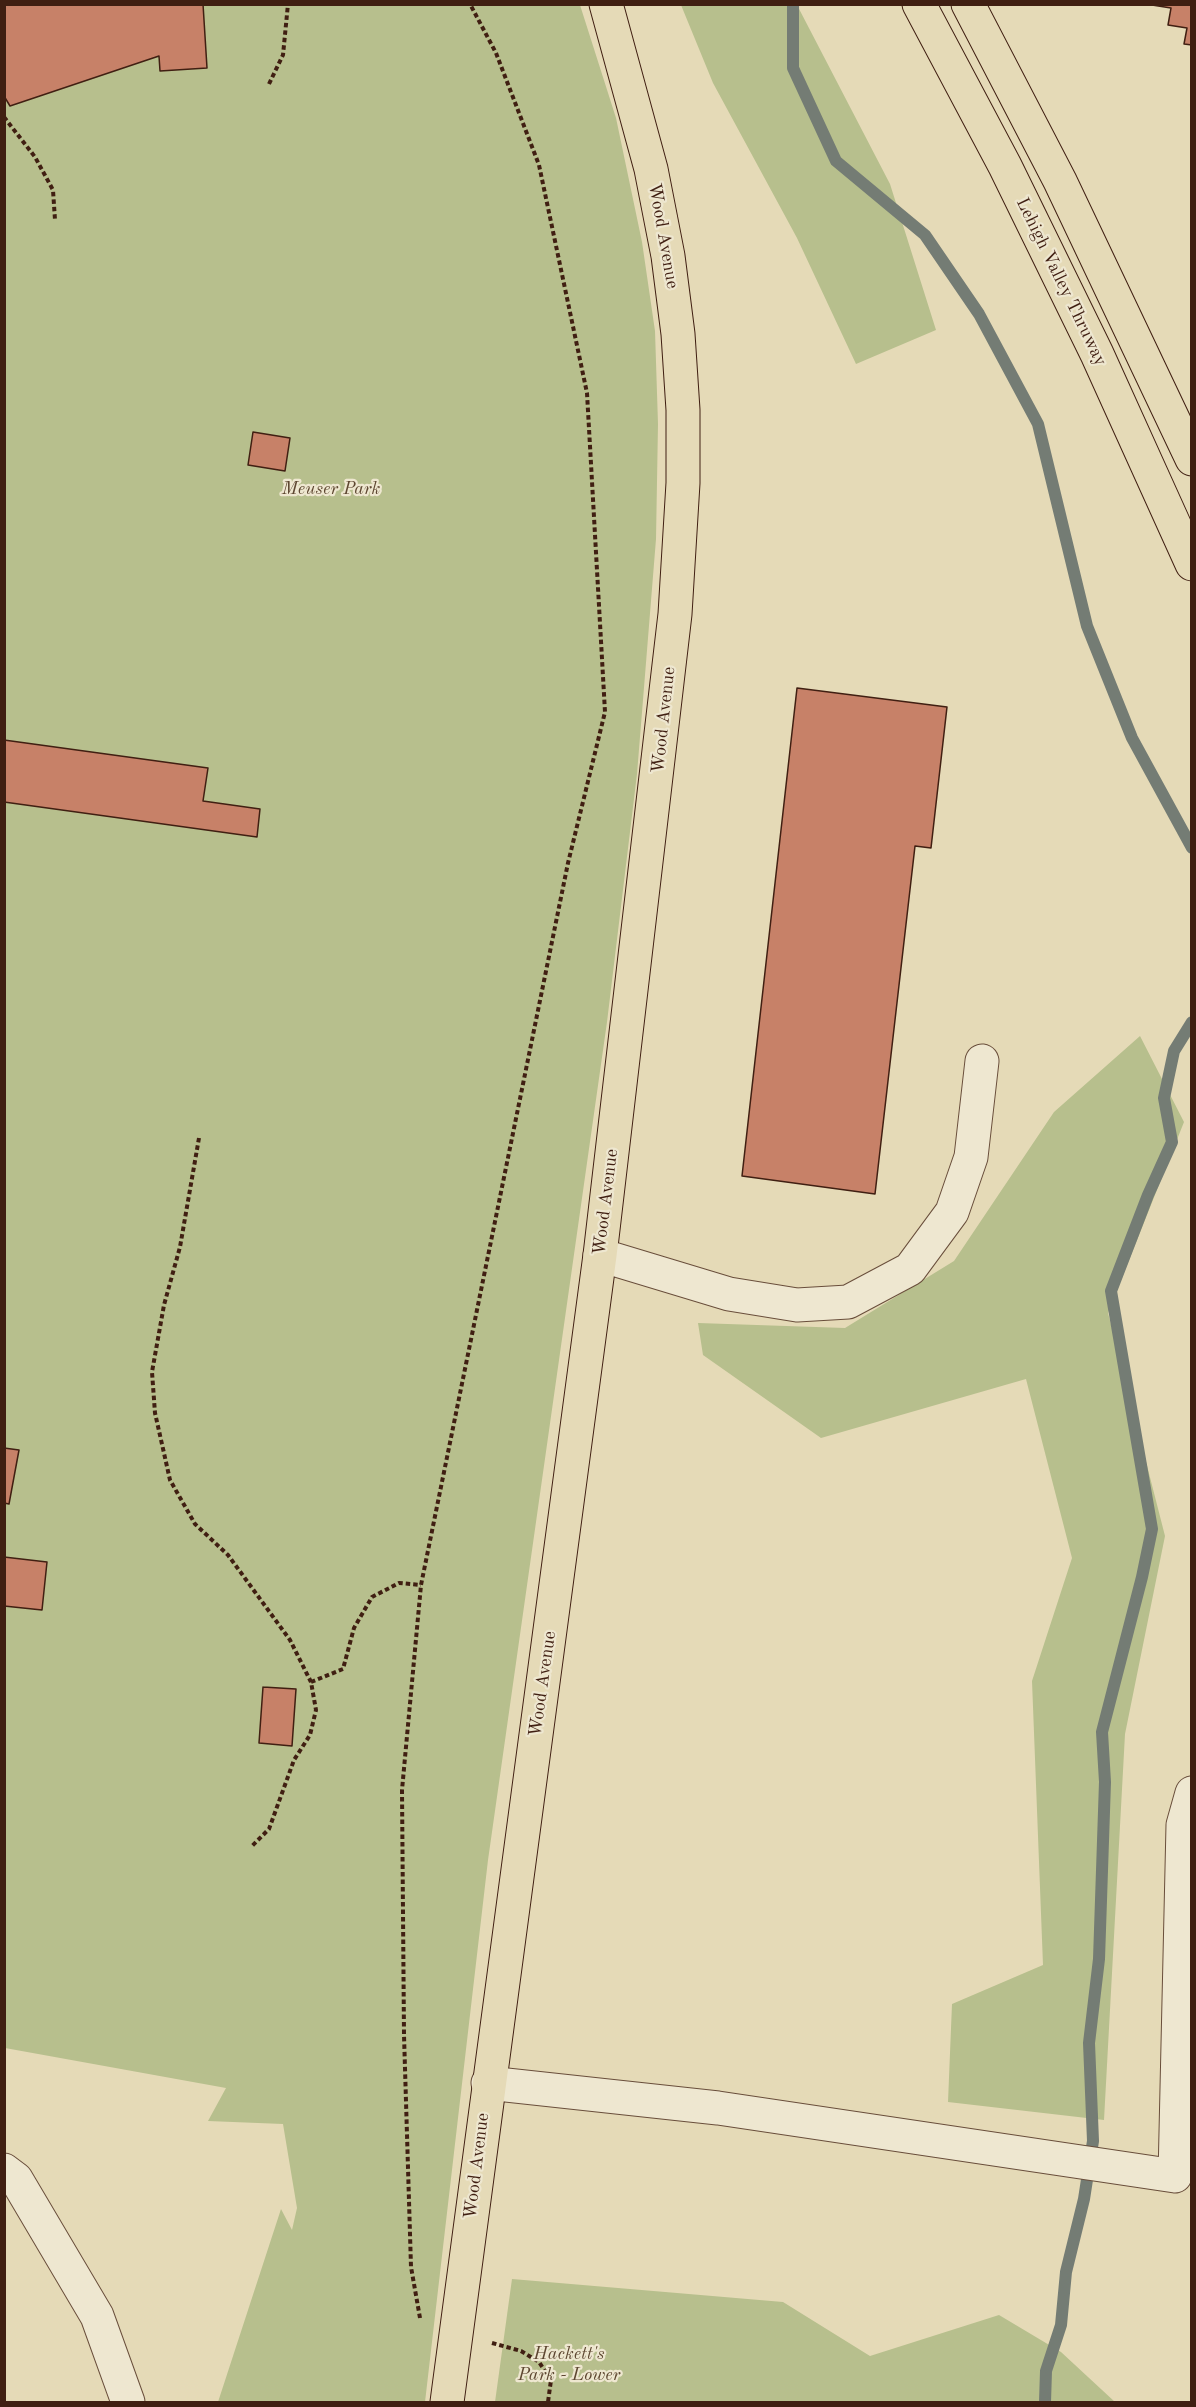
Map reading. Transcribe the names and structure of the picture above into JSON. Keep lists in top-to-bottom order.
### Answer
{
  "streets": {
    "main road": ["Wood Avenue", "Lehigh Valley Thruway"]
  },
  "parks": ["Meuser Park", "Hackett's Park - Lower"]
}
